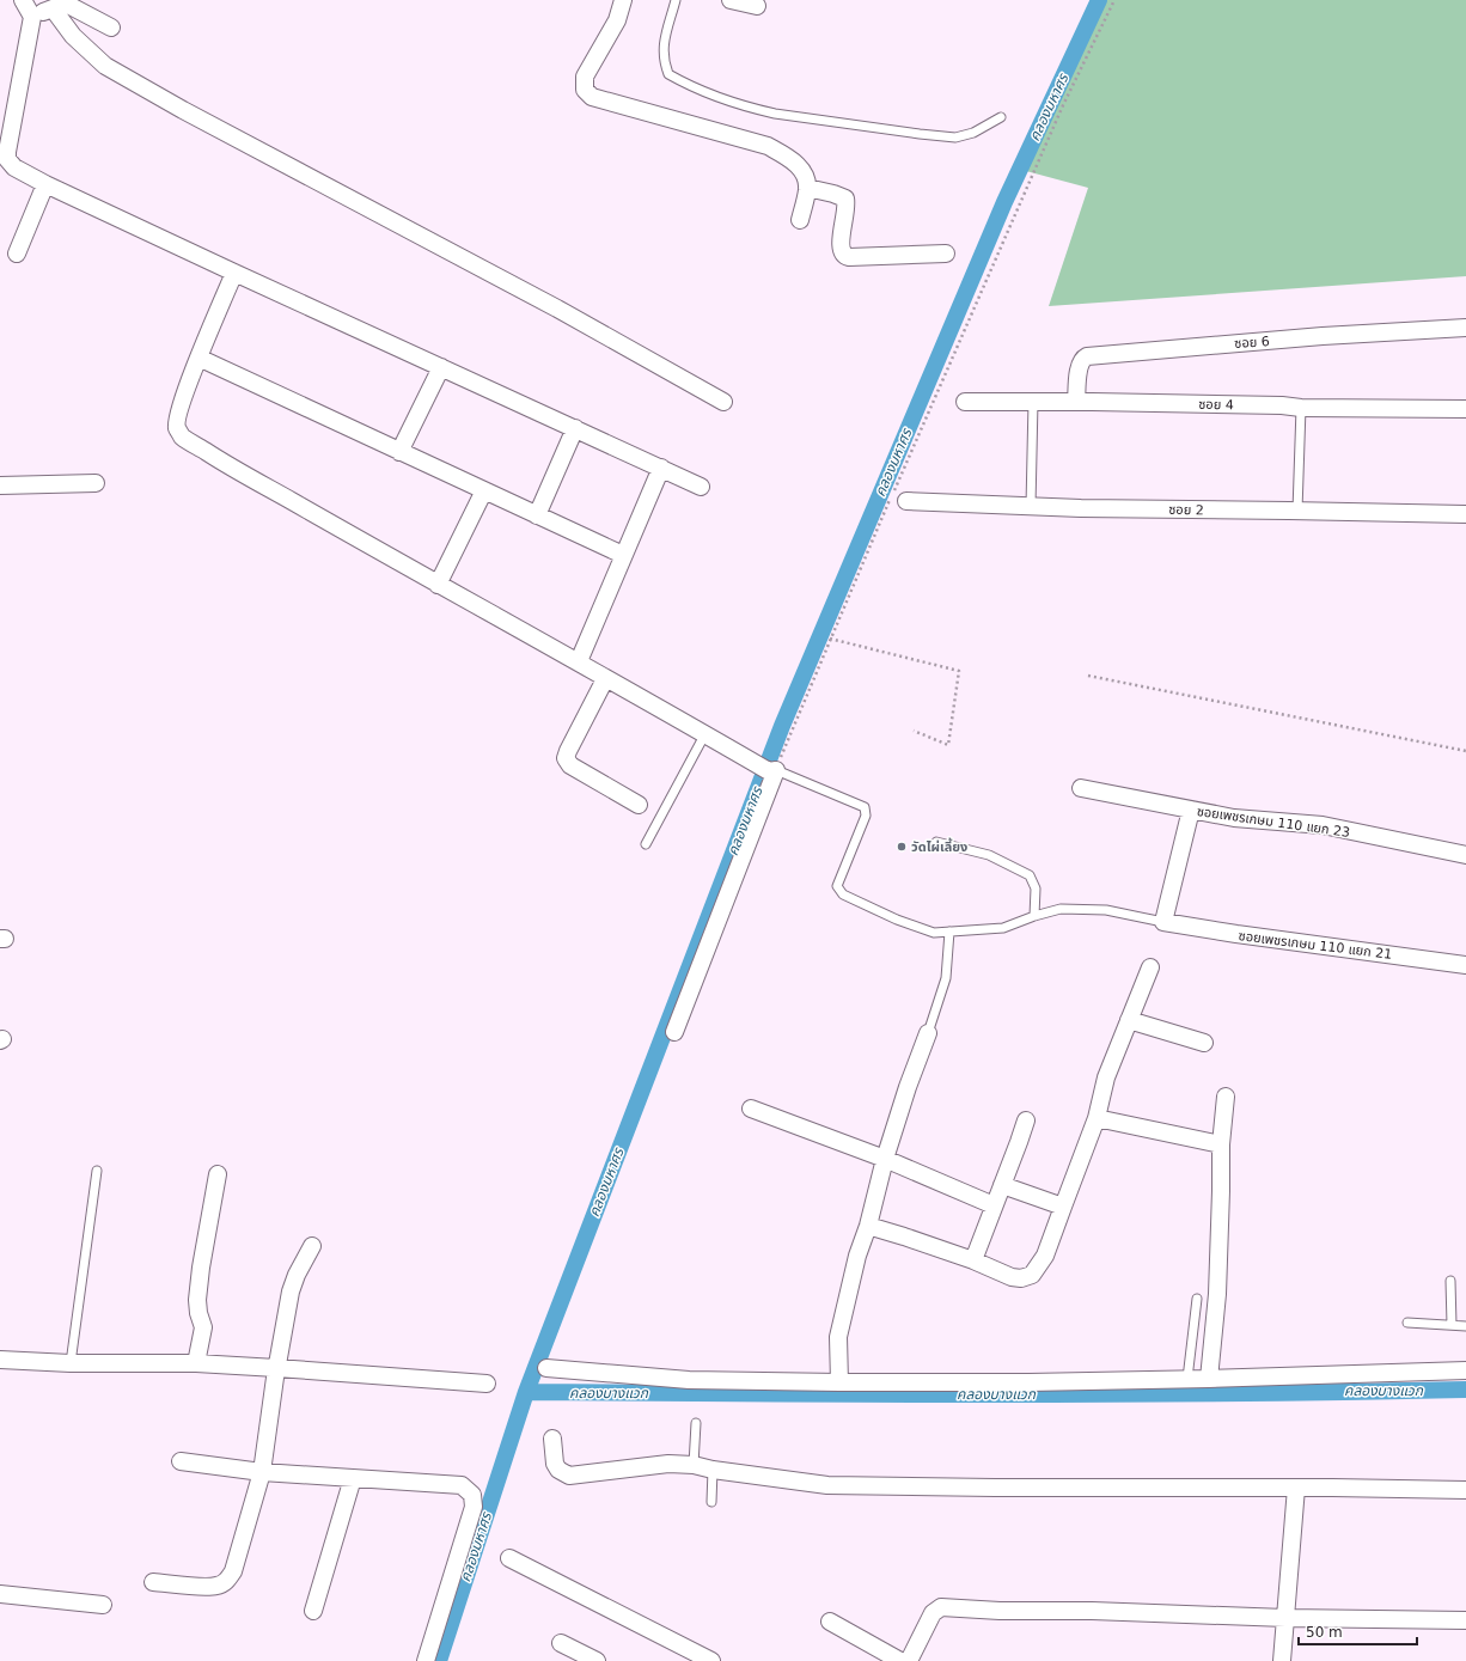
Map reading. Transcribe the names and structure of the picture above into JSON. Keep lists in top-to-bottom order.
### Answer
{
  "streets": {
    "street": [
      "ซอย 6",
      "ซอย 4",
      "ซอย 2",
      "ซอยเพชรเกษม 110 แยก 23",
      "ซอยเพชรเกษม 110 แยก 21"
    ]
  },
  "crossings": [
    ["ซอย 6", "ซอย 4"]
  ],
  "water": ["คลองมหาศร", "คลองบางแวก"],
  "places": ["วัดไผ่เลี้ยง"],
  "scale_bar": "50 m"
}
